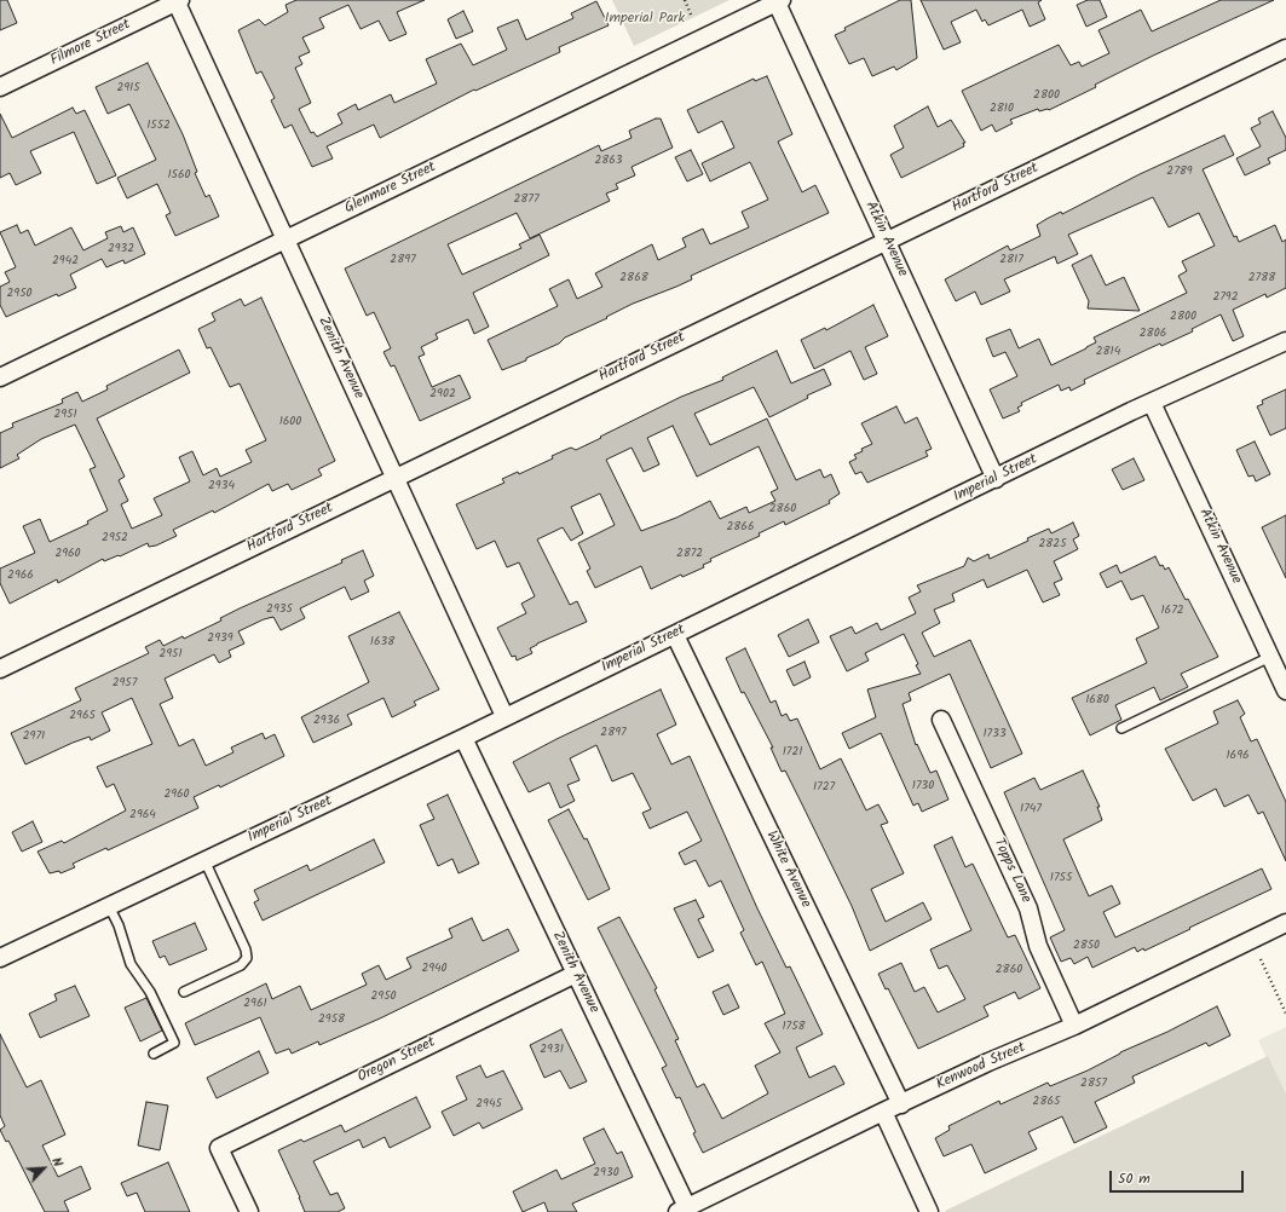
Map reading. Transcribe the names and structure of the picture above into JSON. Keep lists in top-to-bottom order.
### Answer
{
  "streets": {
    "street": [
      "Filmore Street",
      "Glenmare Street",
      "Hartford Street",
      "Atkin Avenue",
      "Zenith Avenue",
      "Imperial Street",
      "White Avenue",
      "Topps Lane",
      "Oregon Street",
      "Kenwood Street"
    ]
  },
  "crossings": [
    ["Filmore Street", "Zenith Avenue"],
    ["Glenmare Street", "Atkin Avenue"],
    ["Glenmare Street", "Zenith Avenue"],
    ["Hartford Street", "Atkin Avenue"],
    ["Hartford Street", "Zenith Avenue"],
    ["Atkin Avenue", "Imperial Street"],
    ["Zenith Avenue", "Imperial Street"],
    ["Zenith Avenue", "Oregon Street"],
    ["Zenith Avenue", "Kenwood Street"],
    ["Imperial Street", "White Avenue"],
    ["White Avenue", "Kenwood Street"],
    ["Topps Lane", "Kenwood Street"]
  ],
  "parks": ["Imperial Park"],
  "house_numbers": [
    "2915",
    "2800",
    "2810",
    "1552",
    "2863",
    "2789",
    "1560",
    "2877",
    "2932",
    "2897",
    "2817",
    "2942",
    "2868",
    "2788",
    "2950",
    "2792",
    "2800",
    "2806",
    "2814",
    "2902",
    "2951",
    "1600",
    "2934",
    "2860",
    "2866",
    "2952",
    "2825",
    "2960",
    "2872",
    "2966",
    "2935",
    "1672",
    "2939",
    "1638",
    "2951",
    "2957",
    "1680",
    "2965",
    "2936",
    "2897",
    "1733",
    "2971",
    "1721",
    "1696",
    "1730",
    "1727",
    "2960",
    "1747",
    "2964",
    "1755",
    "2850",
    "2940",
    "2860",
    "2950",
    "2961",
    "2958",
    "1758",
    "2931",
    "2857",
    "2865",
    "2945",
    "2930"
  ],
  "scale_bar": "50 m",
  "north": "top right"
}
